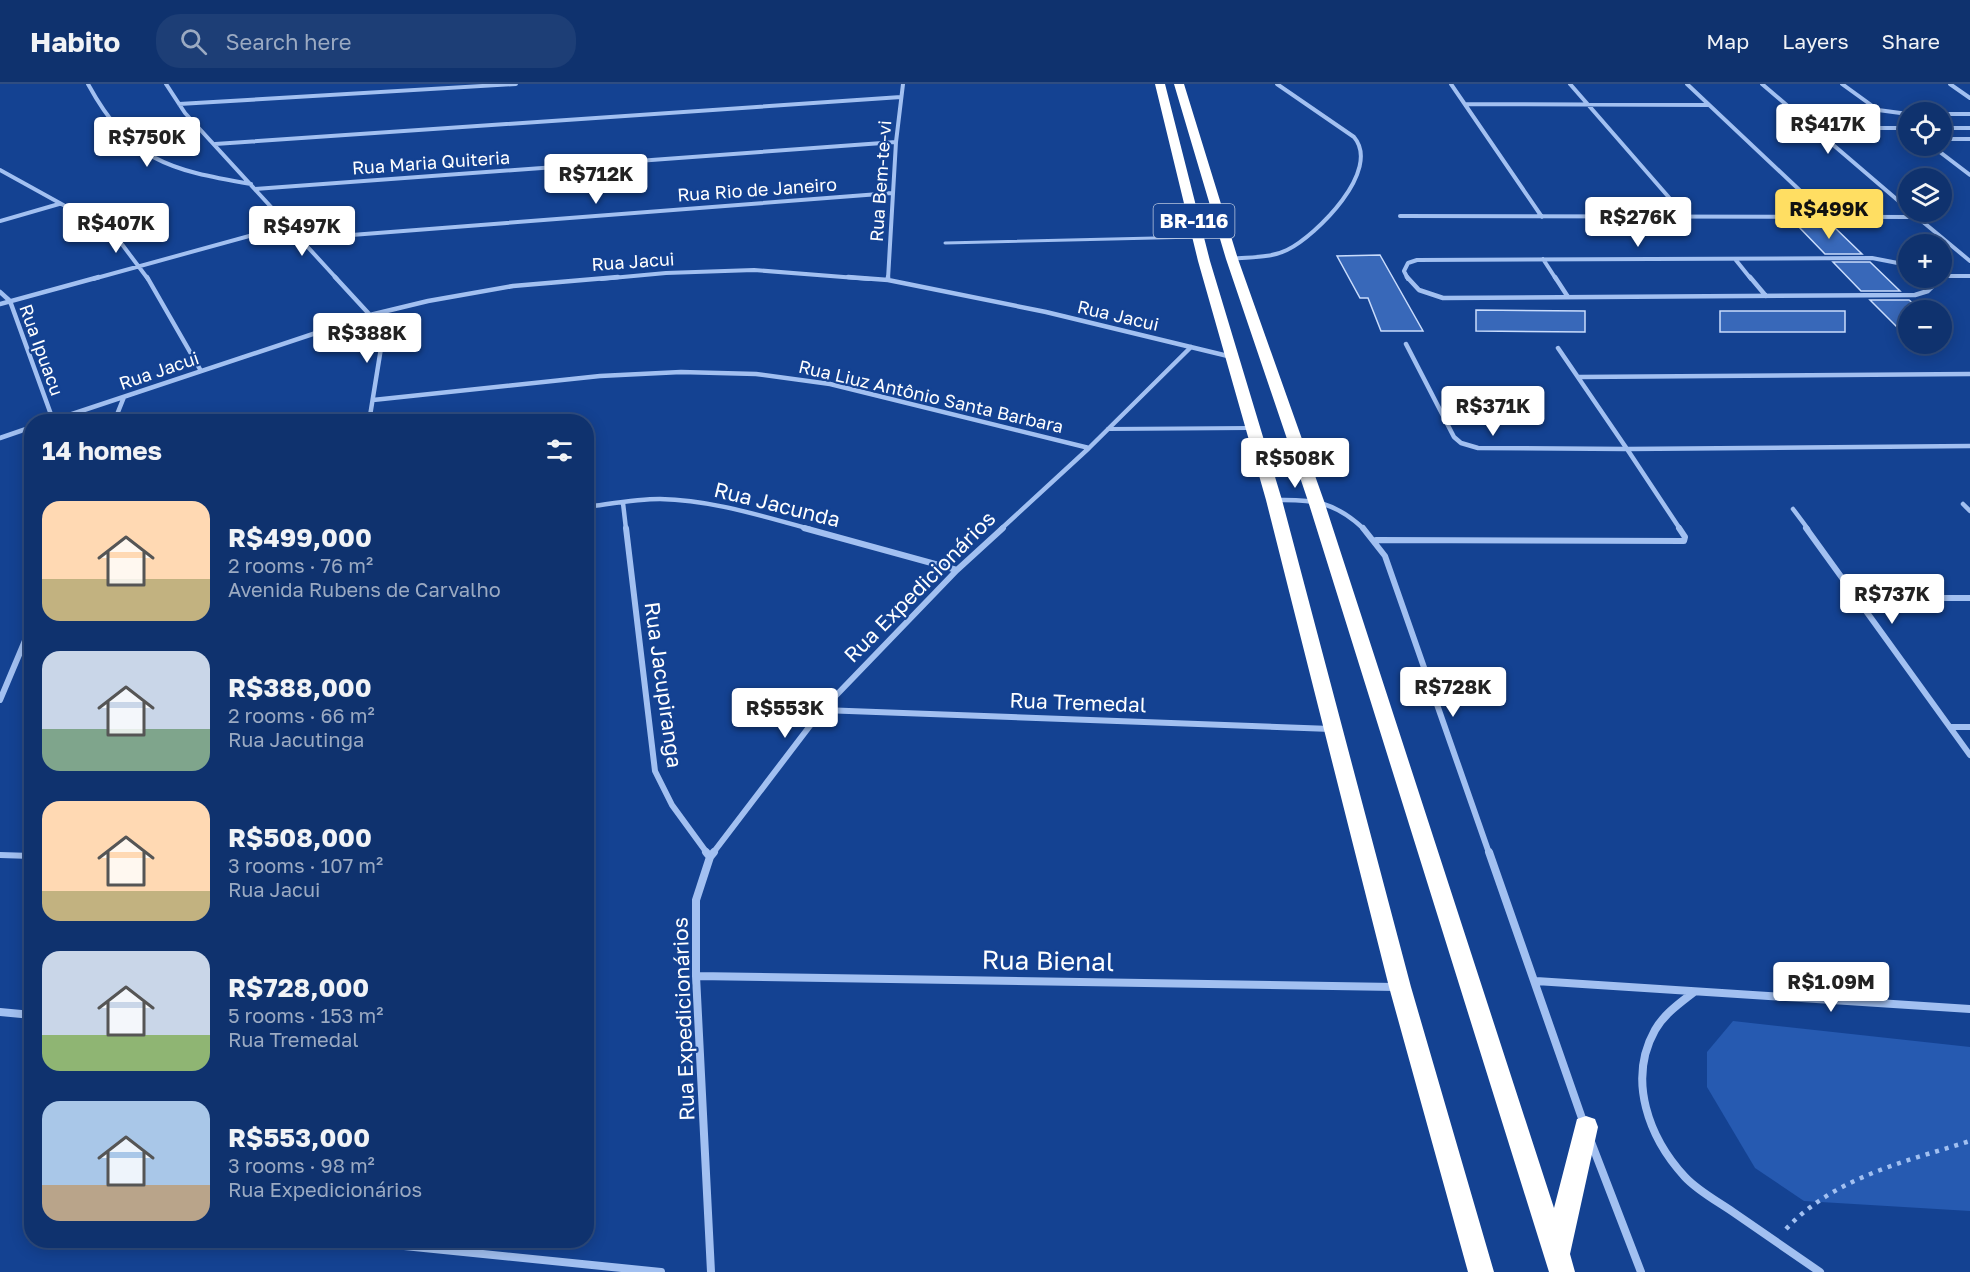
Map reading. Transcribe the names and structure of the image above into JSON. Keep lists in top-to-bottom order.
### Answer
{
  "streets": {
    "highway": ["BR-116"],
    "street": [
      "Rua Maria Quiteria",
      "Rua Bem-te-vi",
      "Rua Rio de Janeiro",
      "Rua Jacui",
      "Rua Ipuacu",
      "Rua Liuz Antônio Santa Barbara",
      "Rua Jacunda",
      "Rua Expedicionários",
      "Rua Jacupiranga",
      "Rua Tremedal",
      "Rua Bienal"
    ]
  },
  "crossings": [
    ["Rua Maria Quiteria", "Rua Bem-te-vi"],
    ["Rua Bem-te-vi", "Rua Rio de Janeiro"],
    ["Rua Bem-te-vi", "Rua Jacui"],
    ["BR-116", "Rua Jacui"],
    ["Rua Jacui", "Rua Expedicionários"],
    ["Rua Liuz Antônio Santa Barbara", "Rua Expedicionários"],
    ["Rua Jacunda", "Rua Expedicionários"],
    ["Rua Jacunda", "Rua Jacupiranga"],
    ["Rua Expedicionários", "Rua Jacupiranga"],
    ["Rua Expedicionários", "Rua Tremedal"],
    ["Rua Expedicionários", "Rua Bienal"]
  ],
  "page": {
    "header": "Habito",
    "search": "Search here",
    "nav": ["Map", "Layers", "Share"],
    "map_buttons": ["+", "−"],
    "price": [
      "R$417K",
      "R$750K",
      "R$712K",
      "R$499K",
      "R$276K",
      "R$407K",
      "R$497K",
      "R$388K",
      "R$371K",
      "R$508K",
      "R$737K",
      "R$728K",
      "R$553K",
      "R$1.09M"
    ],
    "heading": "14 homes",
    "list": [
      {
        "name": "R$499,000",
        "note": "2 rooms · 76 m² · Avenida Rubens de Carvalho"
      },
      {
        "name": "R$388,000",
        "note": "2 rooms · 66 m² · Rua Jacutinga"
      },
      {
        "name": "R$508,000",
        "note": "3 rooms · 107 m² · Rua Jacui"
      },
      {
        "name": "R$728,000",
        "note": "5 rooms · 153 m² · Rua Tremedal"
      },
      {
        "name": "R$553,000",
        "note": "3 rooms · 98 m² · Rua Expedicionários"
      }
    ]
  }
}
